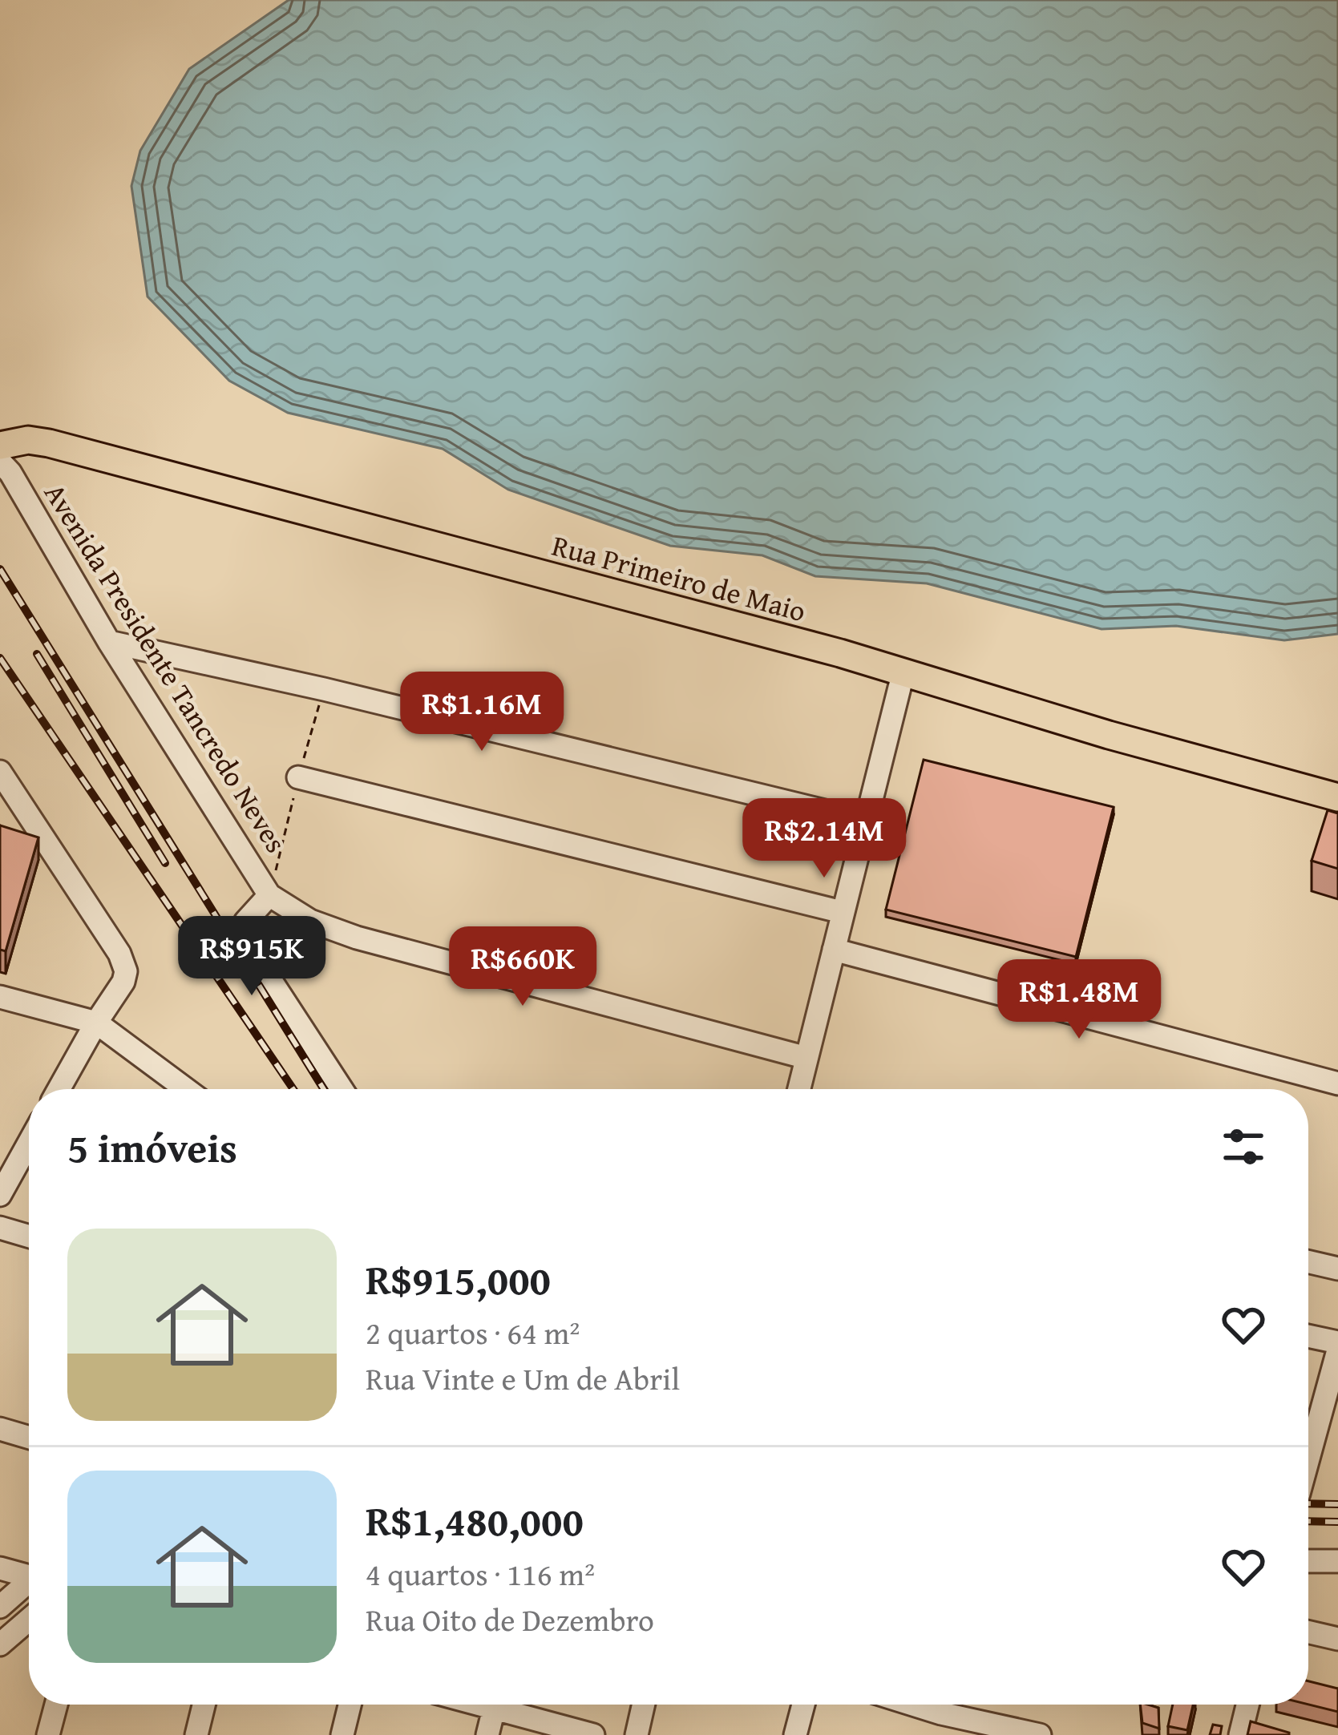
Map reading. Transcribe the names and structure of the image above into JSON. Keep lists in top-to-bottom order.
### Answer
{
  "streets": {
    "main road": ["Rua Primeiro de Maio"],
    "street": ["Avenida Presidente Tancredo Neves"]
  },
  "crossings": [
    ["Rua Primeiro de Maio", "Avenida Presidente Tancredo Neves"]
  ],
  "page": {
    "price": [
      "R$1.16M",
      "R$2.14M",
      "R$915K",
      "R$660K",
      "R$1.48M"
    ],
    "heading": "5 imóveis",
    "list": [
      {
        "name": "R$915,000",
        "note": "2 quartos · 64 m² · Rua Vinte e Um de Abril"
      },
      {
        "name": "R$1,480,000",
        "note": "4 quartos · 116 m² · Rua Oito de Dezembro"
      }
    ]
  }
}
